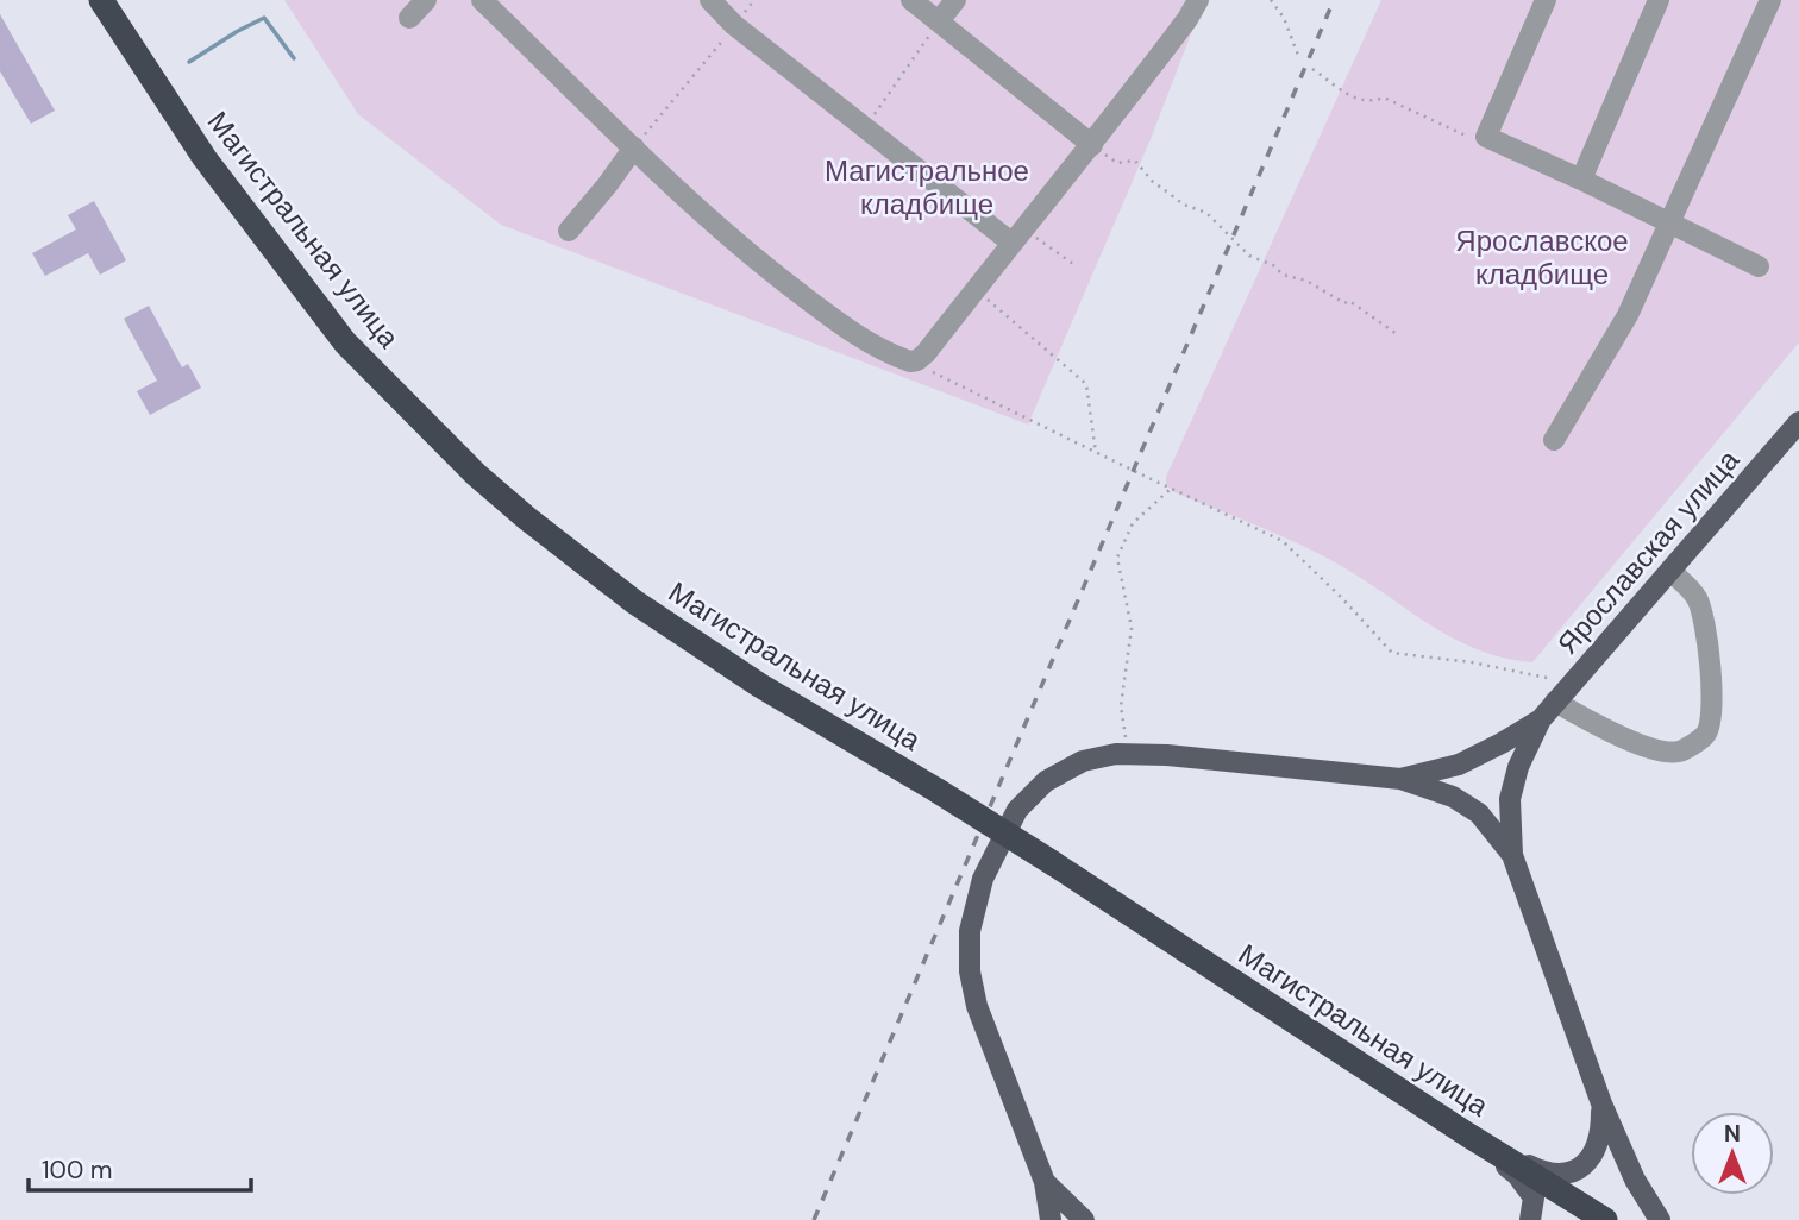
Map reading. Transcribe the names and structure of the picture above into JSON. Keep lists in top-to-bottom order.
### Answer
{
  "streets": {
    "highway": ["Магистральная улица"],
    "main road": ["Ярославская улица"]
  },
  "parks": ["Магистральное кладбище", "Ярославское кладбище"],
  "scale_bar": "100 m",
  "north": "top"
}
